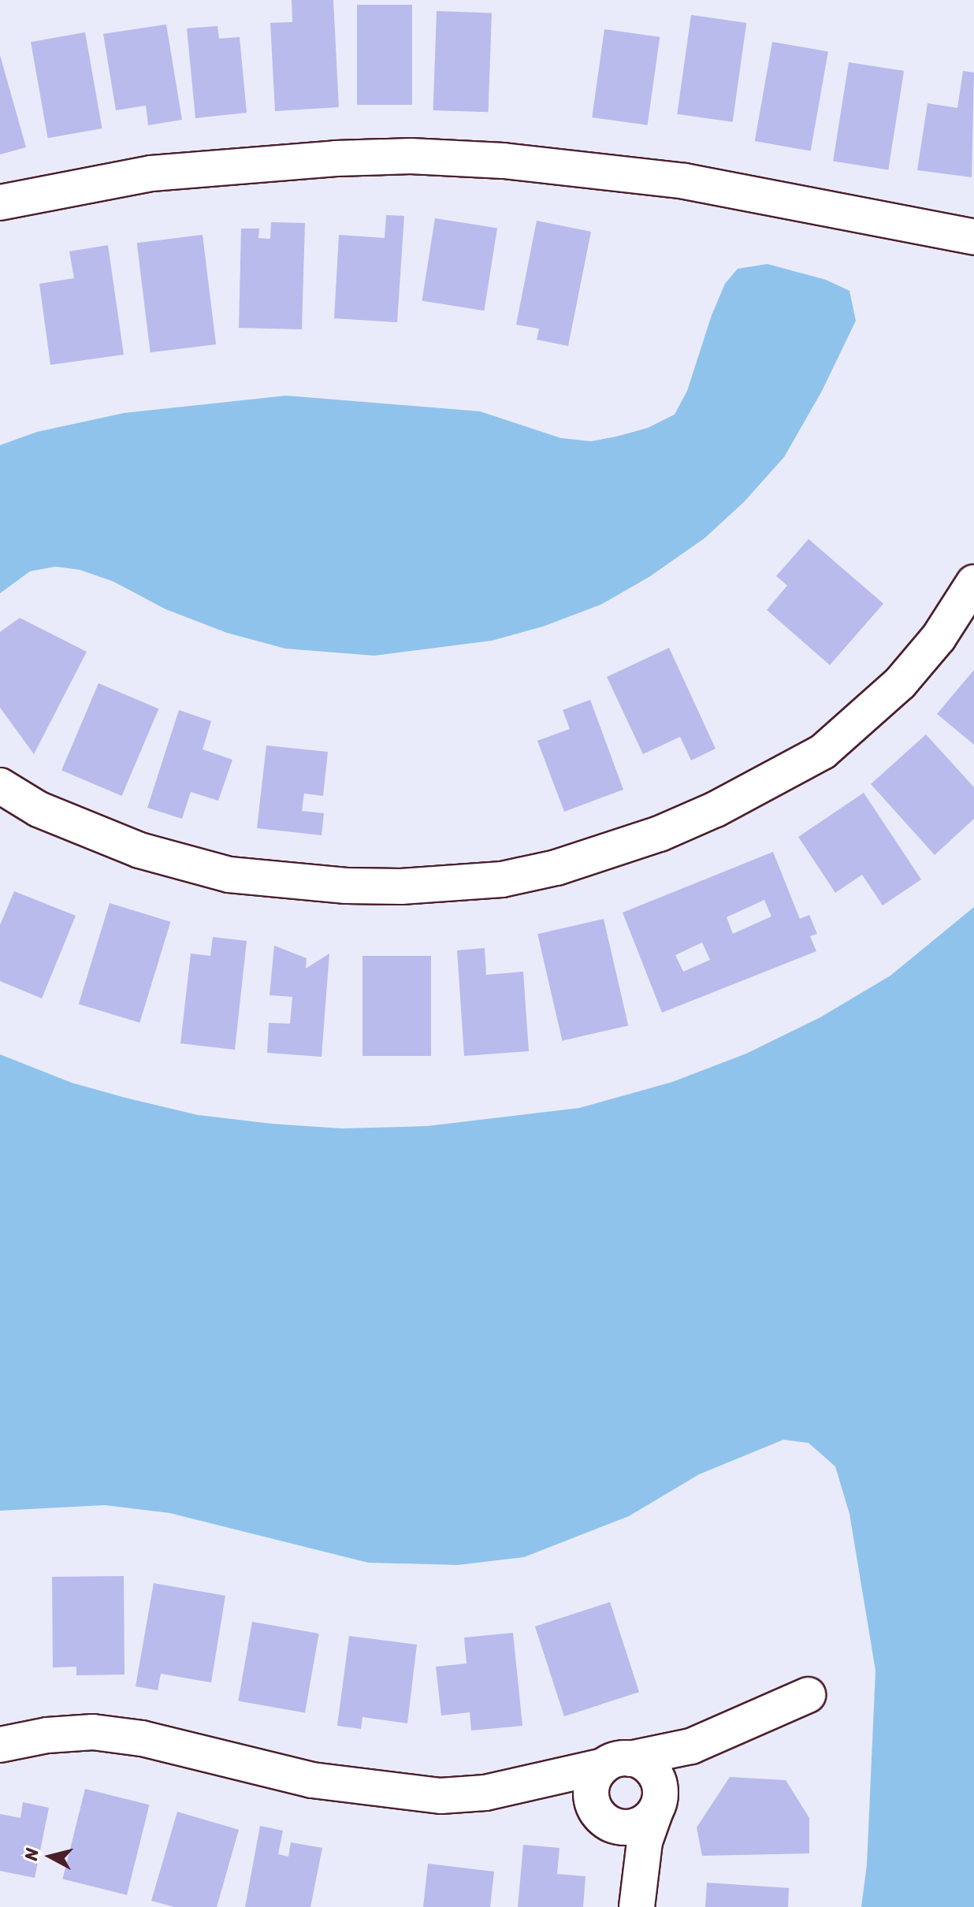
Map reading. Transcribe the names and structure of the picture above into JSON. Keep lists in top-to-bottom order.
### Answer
{
  "north": "left"
}
